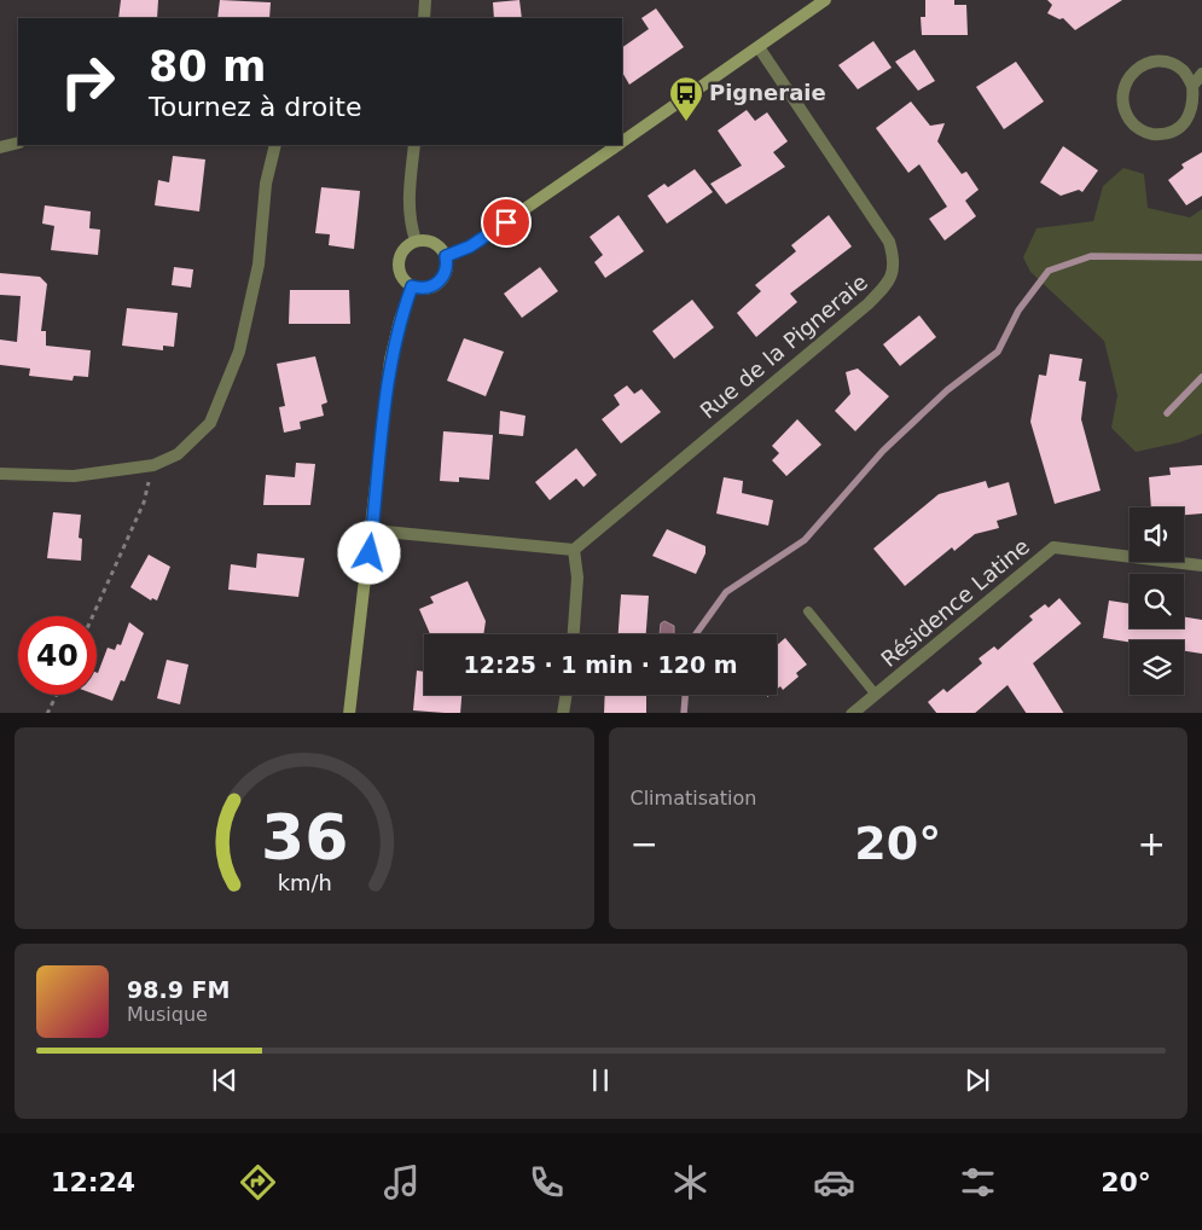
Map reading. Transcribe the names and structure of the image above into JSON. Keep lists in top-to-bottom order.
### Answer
{
  "streets": {
    "street": ["Rue de la Pigneraie", "Résidence Latine"]
  },
  "places": {
    "bus stop": ["Pigneraie"]
  },
  "page": {
    "turn": ["80 m", "Tournez à droite"],
    "limit": "40",
    "trip": "12:25 · 1 min · 120 m",
    "tile": "Climatisation",
    "heat": ["−", "20°", "+"],
    "song": ["98.9 FM", "Musique"],
    "tabs": ["12:24", "20°"],
    "gauge": ["36", "km/h"]
  }
}
